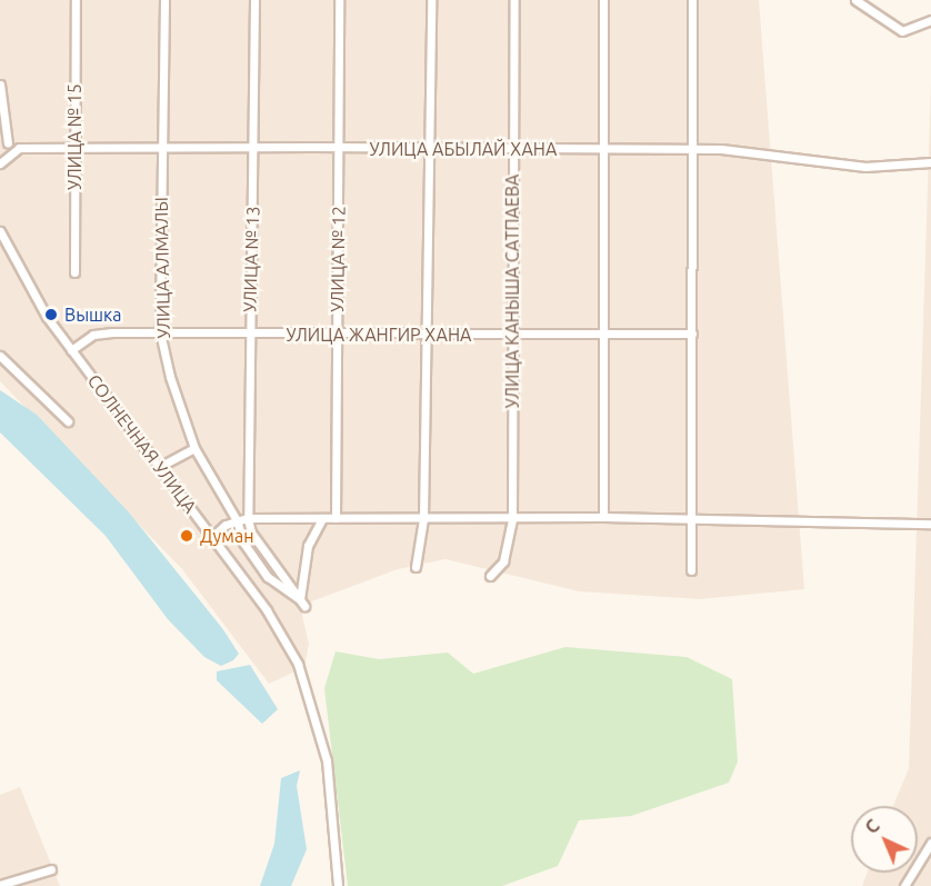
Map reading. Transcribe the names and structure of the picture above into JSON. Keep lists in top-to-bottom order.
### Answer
{
  "streets": {
    "street": [
      "УЛИЦА № 15",
      "УЛИЦА АБЫЛАЙ ХАНА",
      "УЛИЦА № 13",
      "УЛИЦА № 12",
      "УЛИЦА АЛМАЛЫ",
      "УЛИЦА КАНЫША САТПАЕВА",
      "УЛИЦА ЖАНГИР ХАНА",
      "СОЛНЕЧНАЯ УЛИЦА"
    ]
  },
  "crossings": [
    ["УЛИЦА № 15", "УЛИЦА АБЫЛАЙ ХАНА"],
    ["УЛИЦА АБЫЛАЙ ХАНА", "УЛИЦА № 13"],
    ["УЛИЦА АБЫЛАЙ ХАНА", "УЛИЦА № 12"],
    ["УЛИЦА АБЫЛАЙ ХАНА", "УЛИЦА АЛМАЛЫ"],
    ["УЛИЦА АБЫЛАЙ ХАНА", "УЛИЦА КАНЫША САТПАЕВА"],
    ["УЛИЦА № 13", "УЛИЦА ЖАНГИР ХАНА"],
    ["УЛИЦА № 12", "УЛИЦА ЖАНГИР ХАНА"],
    ["УЛИЦА АЛМАЛЫ", "УЛИЦА ЖАНГИР ХАНА"],
    ["УЛИЦА КАНЫША САТПАЕВА", "УЛИЦА ЖАНГИР ХАНА"],
    ["УЛИЦА ЖАНГИР ХАНА", "СОЛНЕЧНАЯ УЛИЦА"]
  ],
  "places": ["Вышка", "Думан"],
  "north": "top left"
}
